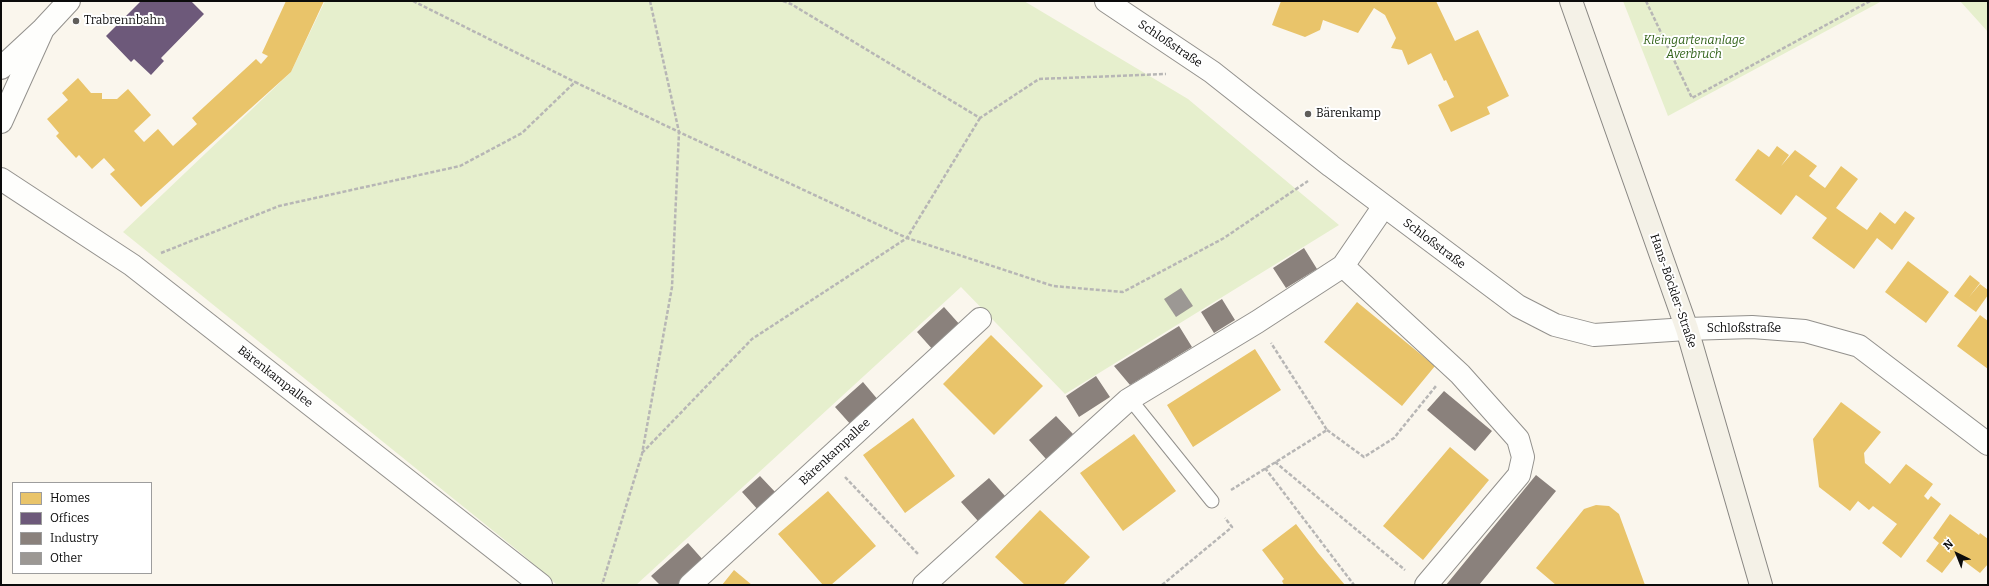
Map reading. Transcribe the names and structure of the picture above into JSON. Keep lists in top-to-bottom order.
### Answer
{
  "streets": {
    "main road": ["Hans-Böckler-Straße"],
    "street": ["Schloßstraße", "Bärenkampallee"]
  },
  "crossings": [
    ["Schloßstraße", "Hans-Böckler-Straße"]
  ],
  "parks": ["Kleingartenanlage Averbruch"],
  "places": ["Trabrennbahn", "Bärenkamp"],
  "legend": [
    "Homes",
    "Offices",
    "Industry",
    "Other"
  ],
  "north": "top left"
}
